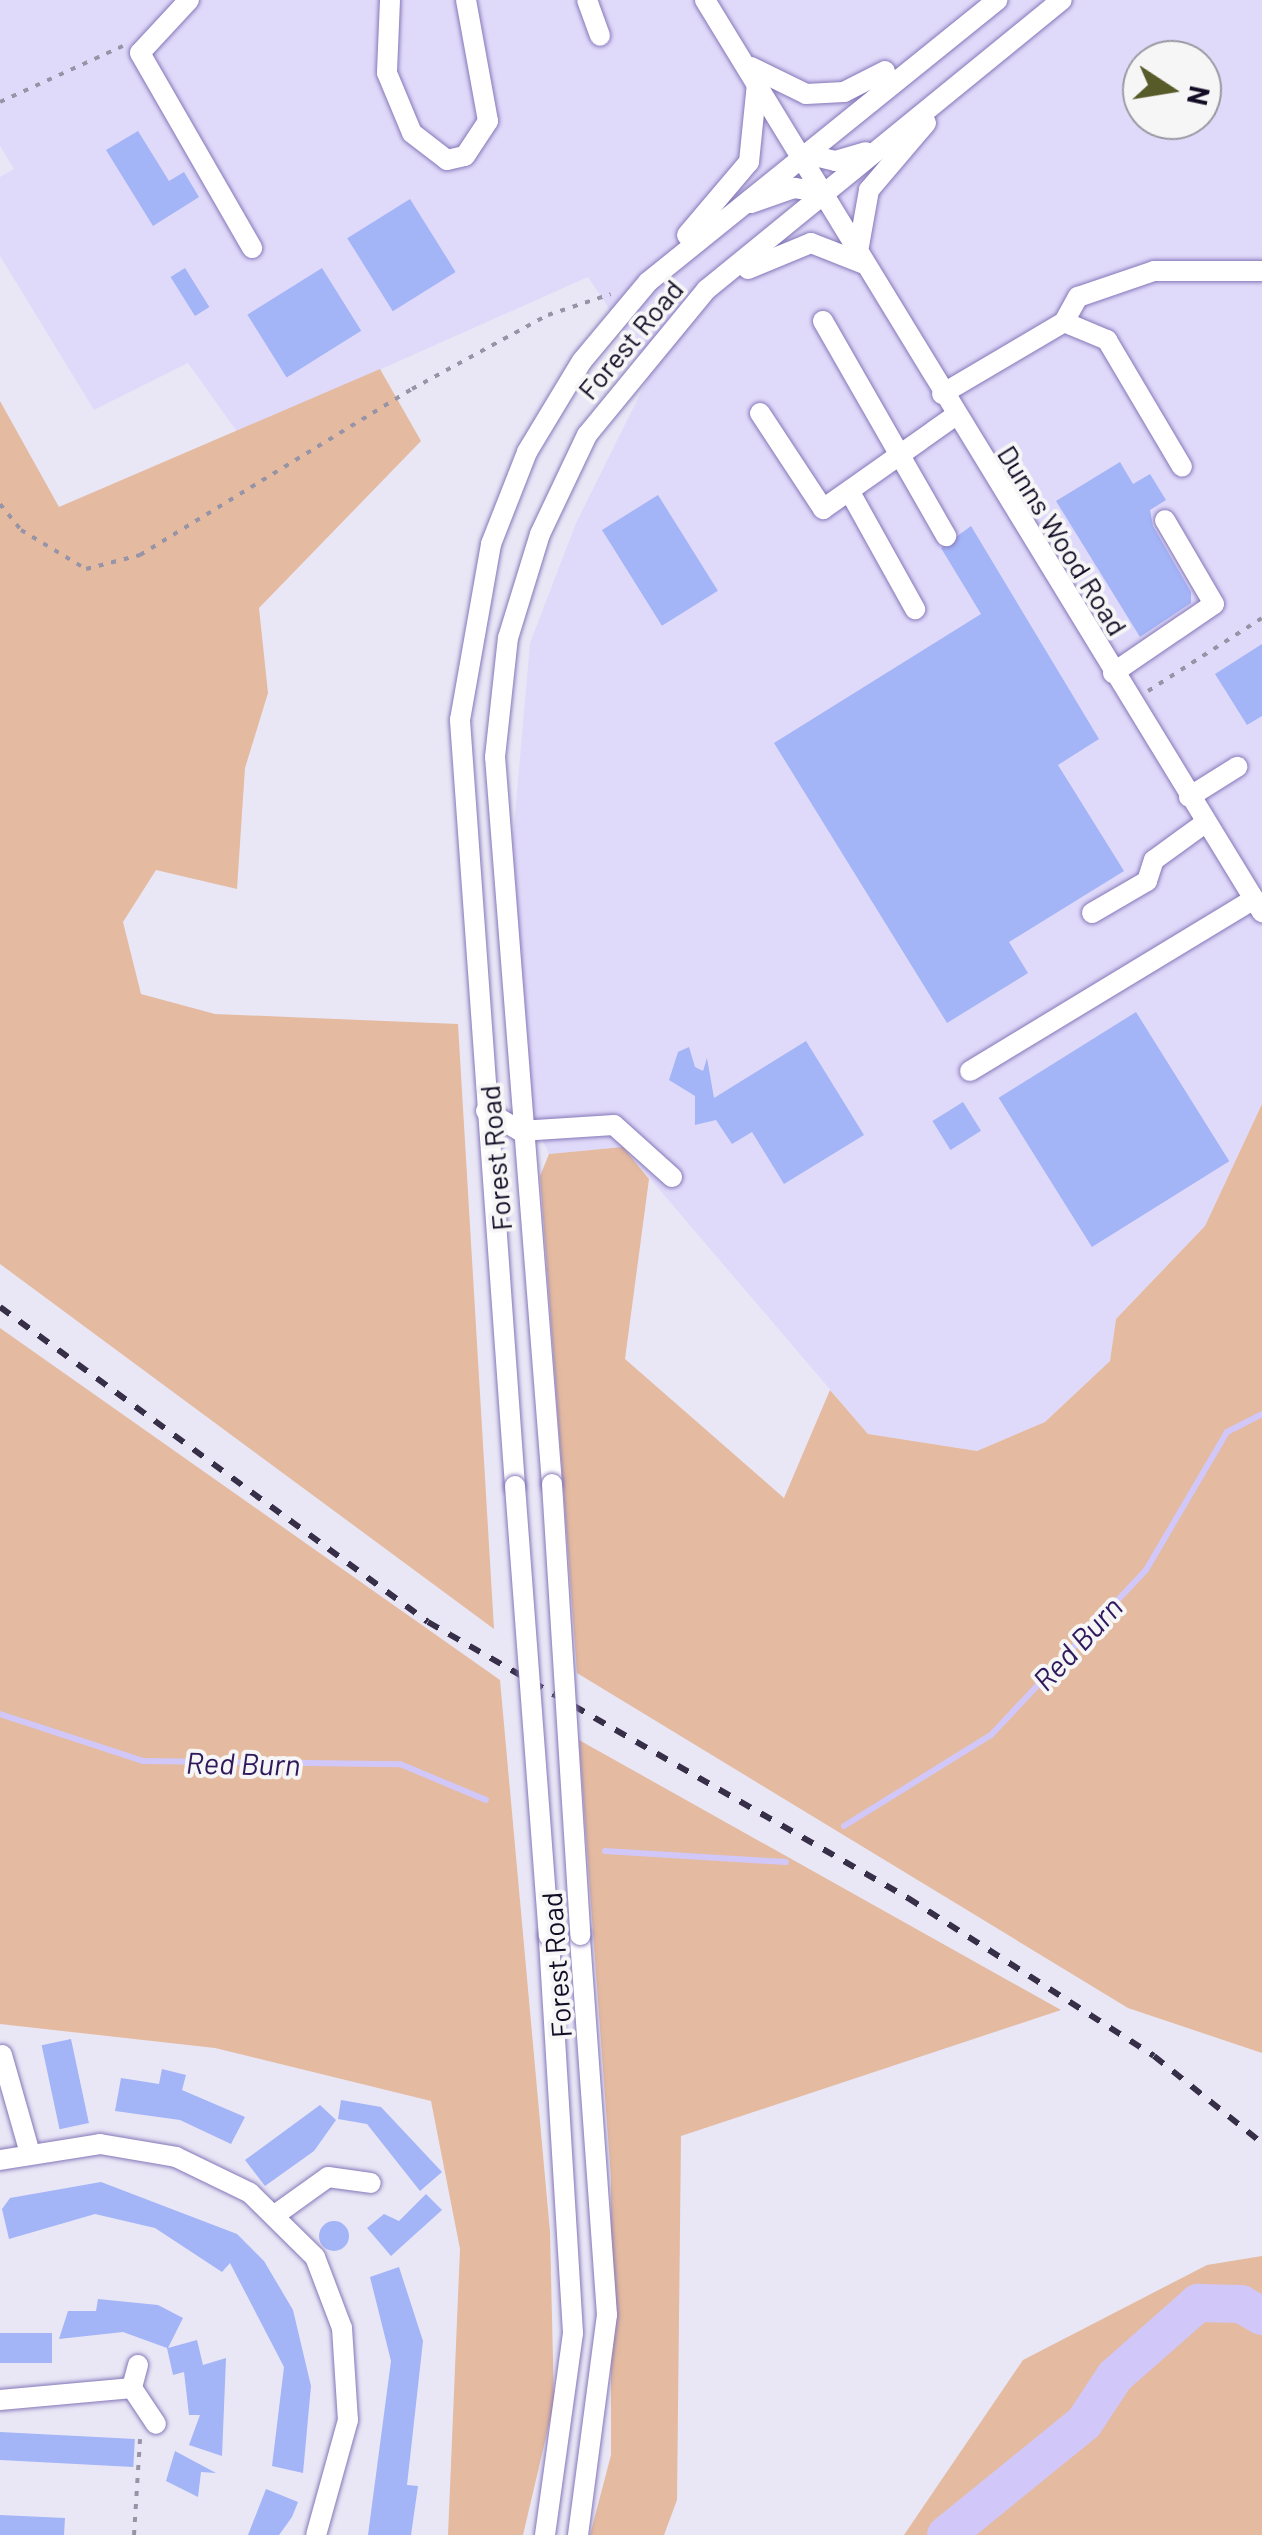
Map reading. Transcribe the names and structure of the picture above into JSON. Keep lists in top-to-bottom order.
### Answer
{
  "streets": {
    "street": ["Forest Road", "Dunns Wood Road"]
  },
  "crossings": [
    ["Forest Road", "Dunns Wood Road"]
  ],
  "water": ["Red Burn"],
  "north": "right"
}
